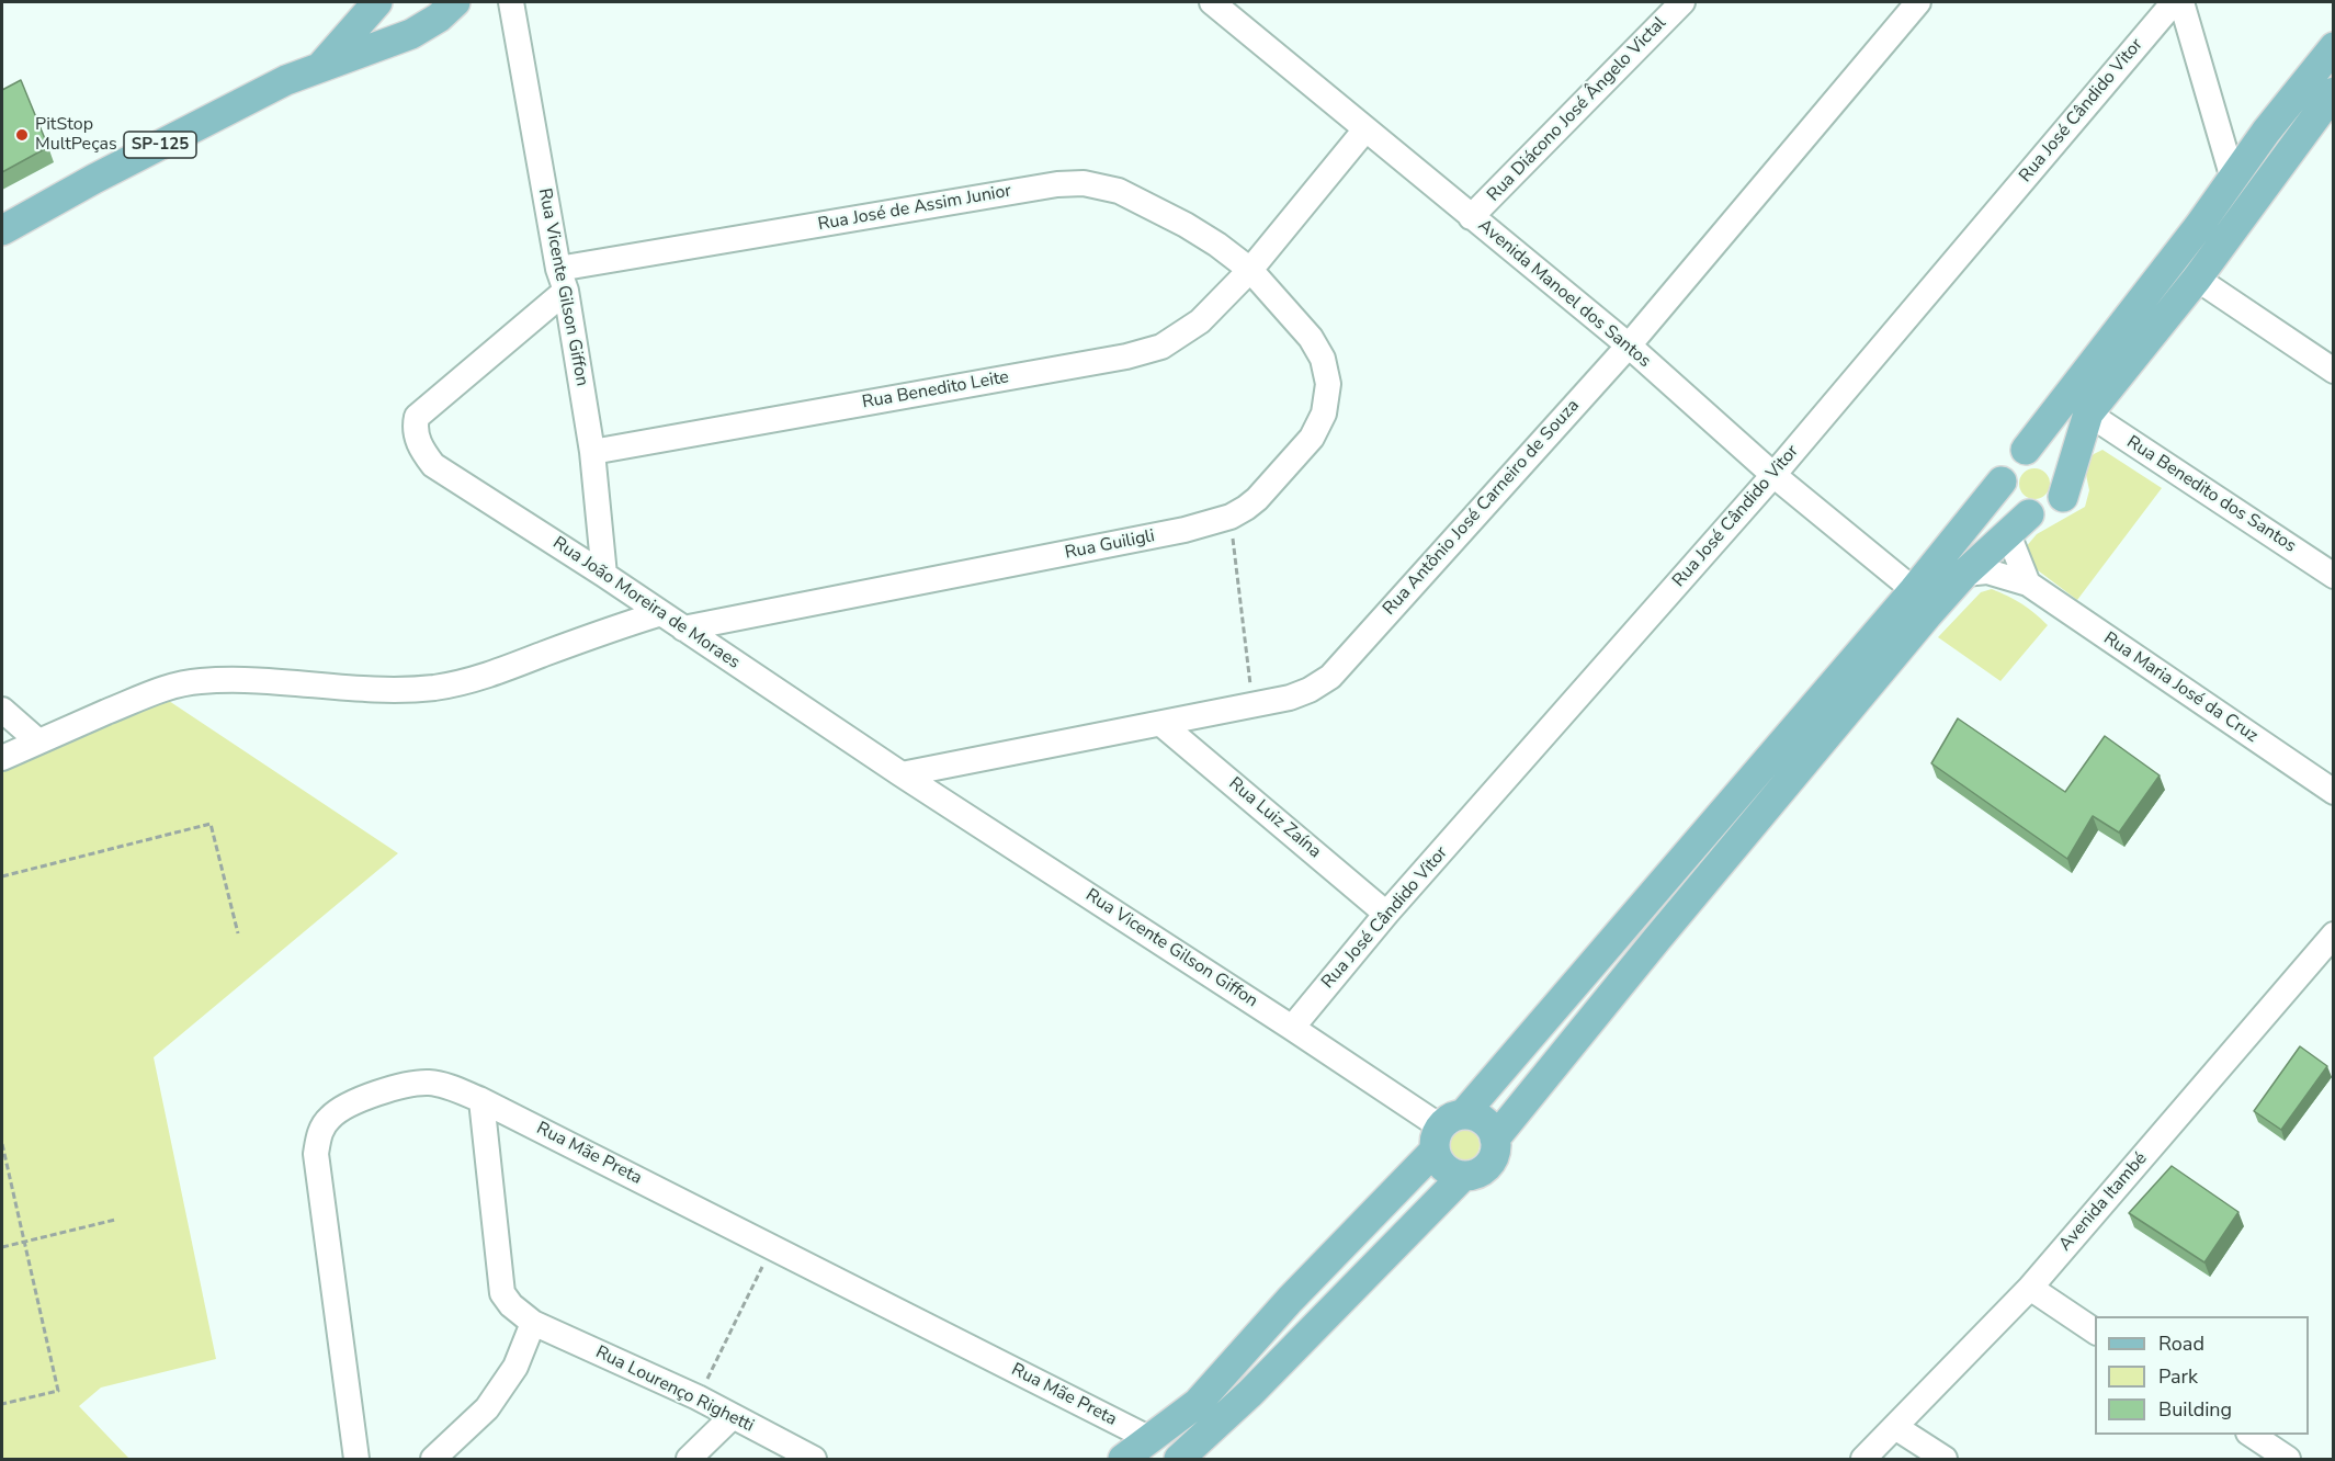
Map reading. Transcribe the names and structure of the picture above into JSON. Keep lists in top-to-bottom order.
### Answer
{
  "streets": {
    "main road": ["SP-125"],
    "street": [
      "Rua Diácono José Ângelo Victal",
      "Rua José Cândido Vitor",
      "Rua José de Assim Junior",
      "Rua Vicente Gilson Giffon",
      "Avenida Manoel dos Santos",
      "Rua Benedito Leite",
      "Rua Benedito dos Santos",
      "Rua Antônio José Carneiro de Souza",
      "Rua Guiligli",
      "Rua João Moreira de Moraes",
      "Rua Maria José da Cruz",
      "Rua Luiz Zaína",
      "Rua Mãe Preta",
      "Avenida Itambé",
      "Rua Lourenço Righetti"
    ]
  },
  "crossings": [
    ["Rua Diácono José Ângelo Victal", "Avenida Manoel dos Santos"],
    ["Rua José Cândido Vitor", "Rua Vicente Gilson Giffon"],
    ["Rua José Cândido Vitor", "Avenida Manoel dos Santos"],
    ["Rua José Cândido Vitor", "Rua Luiz Zaína"],
    ["Rua José de Assim Junior", "Rua Vicente Gilson Giffon"],
    ["Rua José de Assim Junior", "Rua Benedito Leite"],
    ["Rua José de Assim Junior", "Rua Guiligli"],
    ["Rua José de Assim Junior", "Rua João Moreira de Moraes"],
    ["Rua Vicente Gilson Giffon", "Rua Benedito Leite"],
    ["Rua Vicente Gilson Giffon", "Rua Antônio José Carneiro de Souza"],
    ["Rua Vicente Gilson Giffon", "Rua João Moreira de Moraes"],
    ["Avenida Manoel dos Santos", "Rua Benedito Leite"],
    ["Avenida Manoel dos Santos", "Rua Antônio José Carneiro de Souza"],
    ["Rua Benedito Leite", "Rua Guiligli"],
    ["Rua Antônio José Carneiro de Souza", "Rua João Moreira de Moraes"],
    ["Rua Antônio José Carneiro de Souza", "Rua Luiz Zaína"],
    ["Rua Guiligli", "Rua João Moreira de Moraes"],
    ["Rua Mãe Preta", "Rua Lourenço Righetti"]
  ],
  "places": ["PitStop MultPeças"],
  "legend": ["Road", "Park", "Building"]
}
